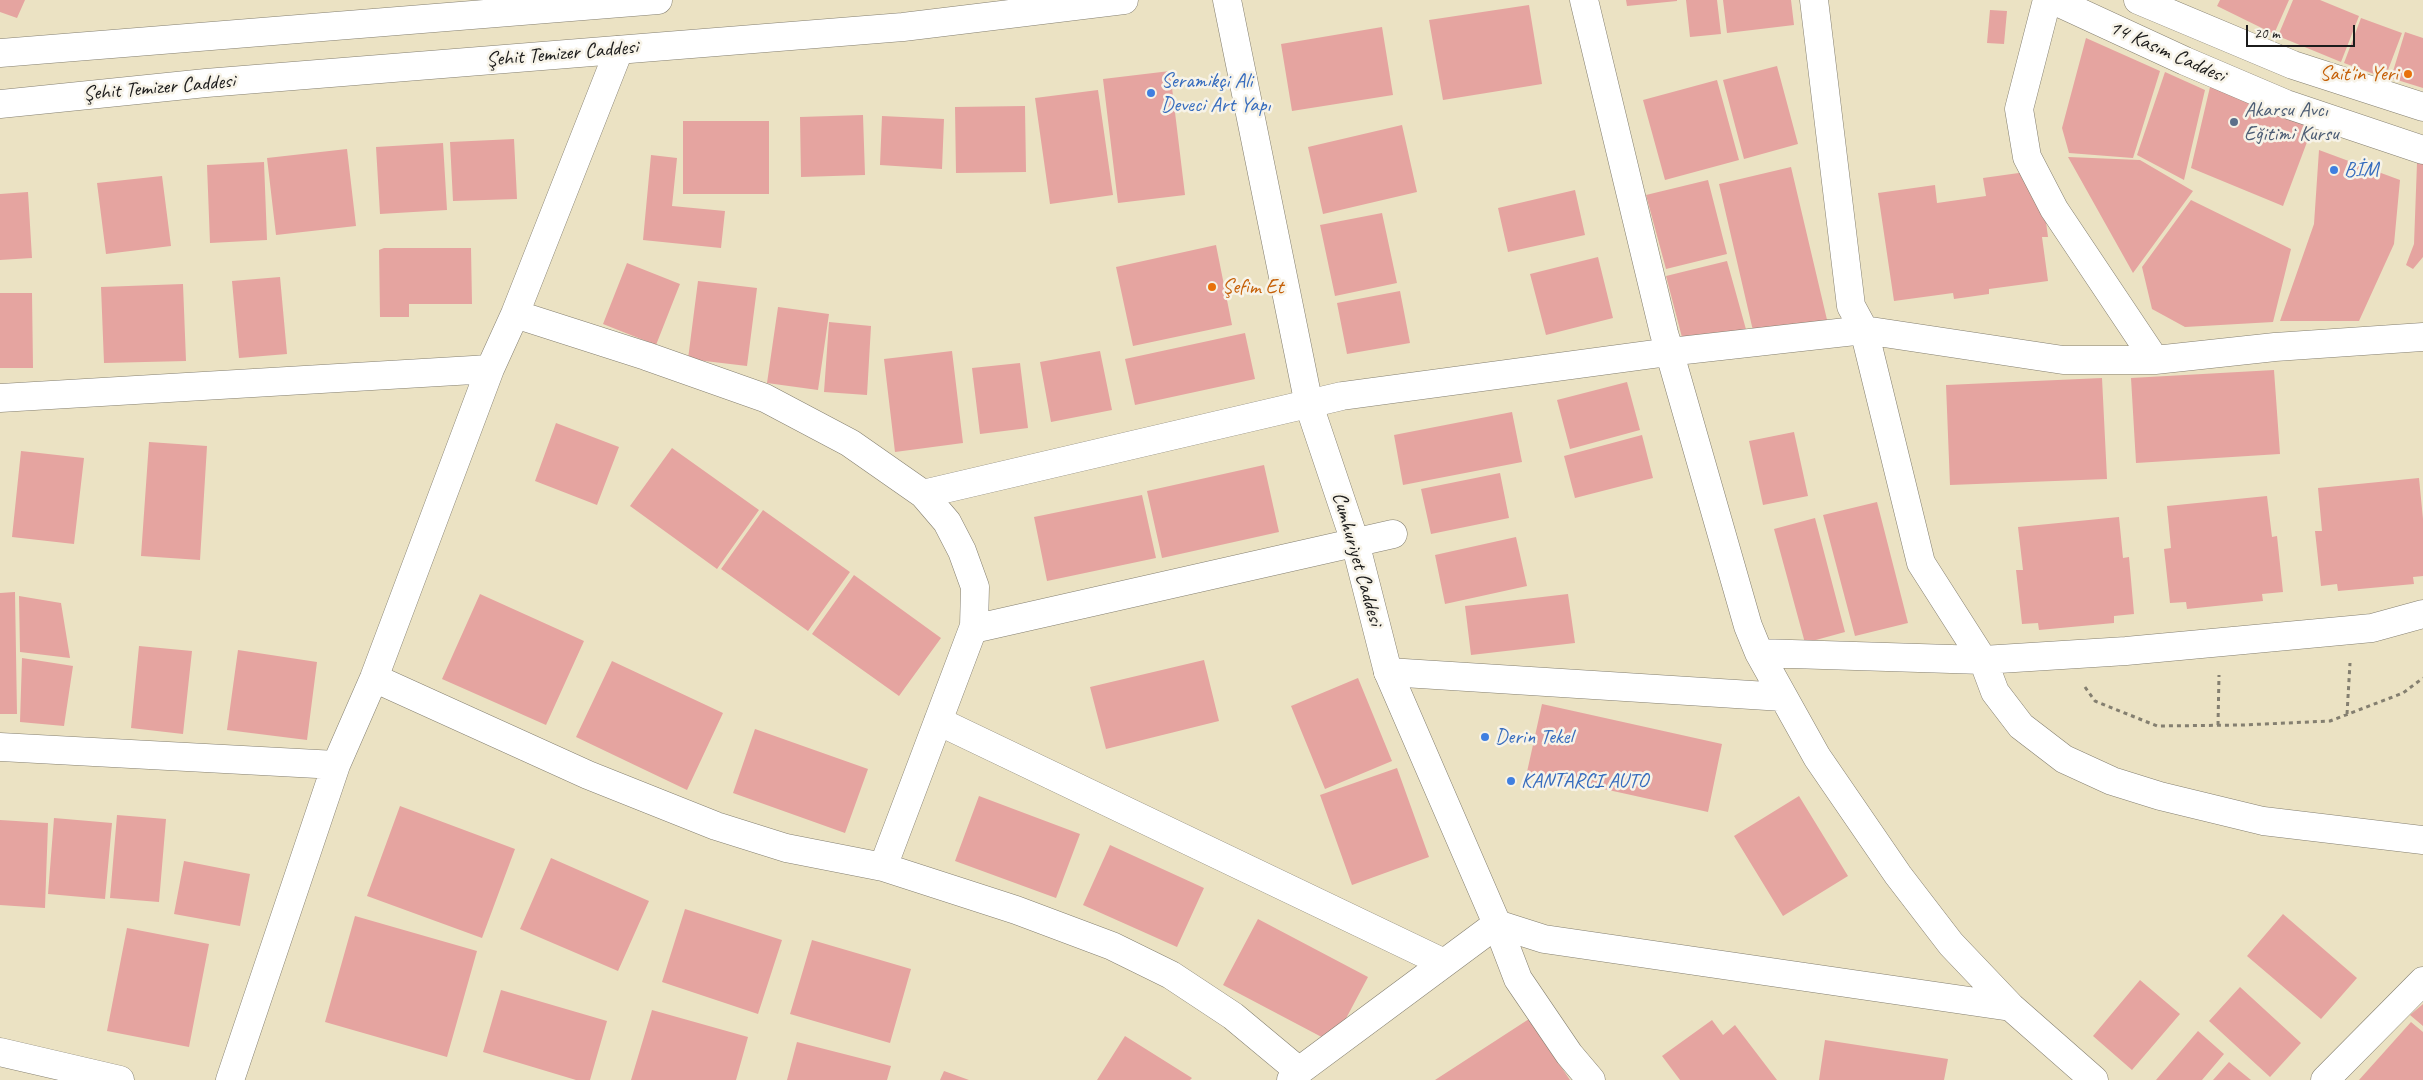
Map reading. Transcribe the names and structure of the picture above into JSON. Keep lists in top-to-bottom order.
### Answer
{
  "streets": {
    "street": ["14 Kasım Caddesi", "Şehit Temizer Caddesi", "Cumhuriyet Caddesi"]
  },
  "places": [
    "Sait'in Yeri",
    "Seramikçi Ali Deveci Art Yapı",
    "Akarsu Avcı Eğitimi Kursu",
    "BİM",
    "Şefim Et",
    "Derin Tekel",
    "KANTARCI AUTO"
  ],
  "scale_bar": "20 m"
}
